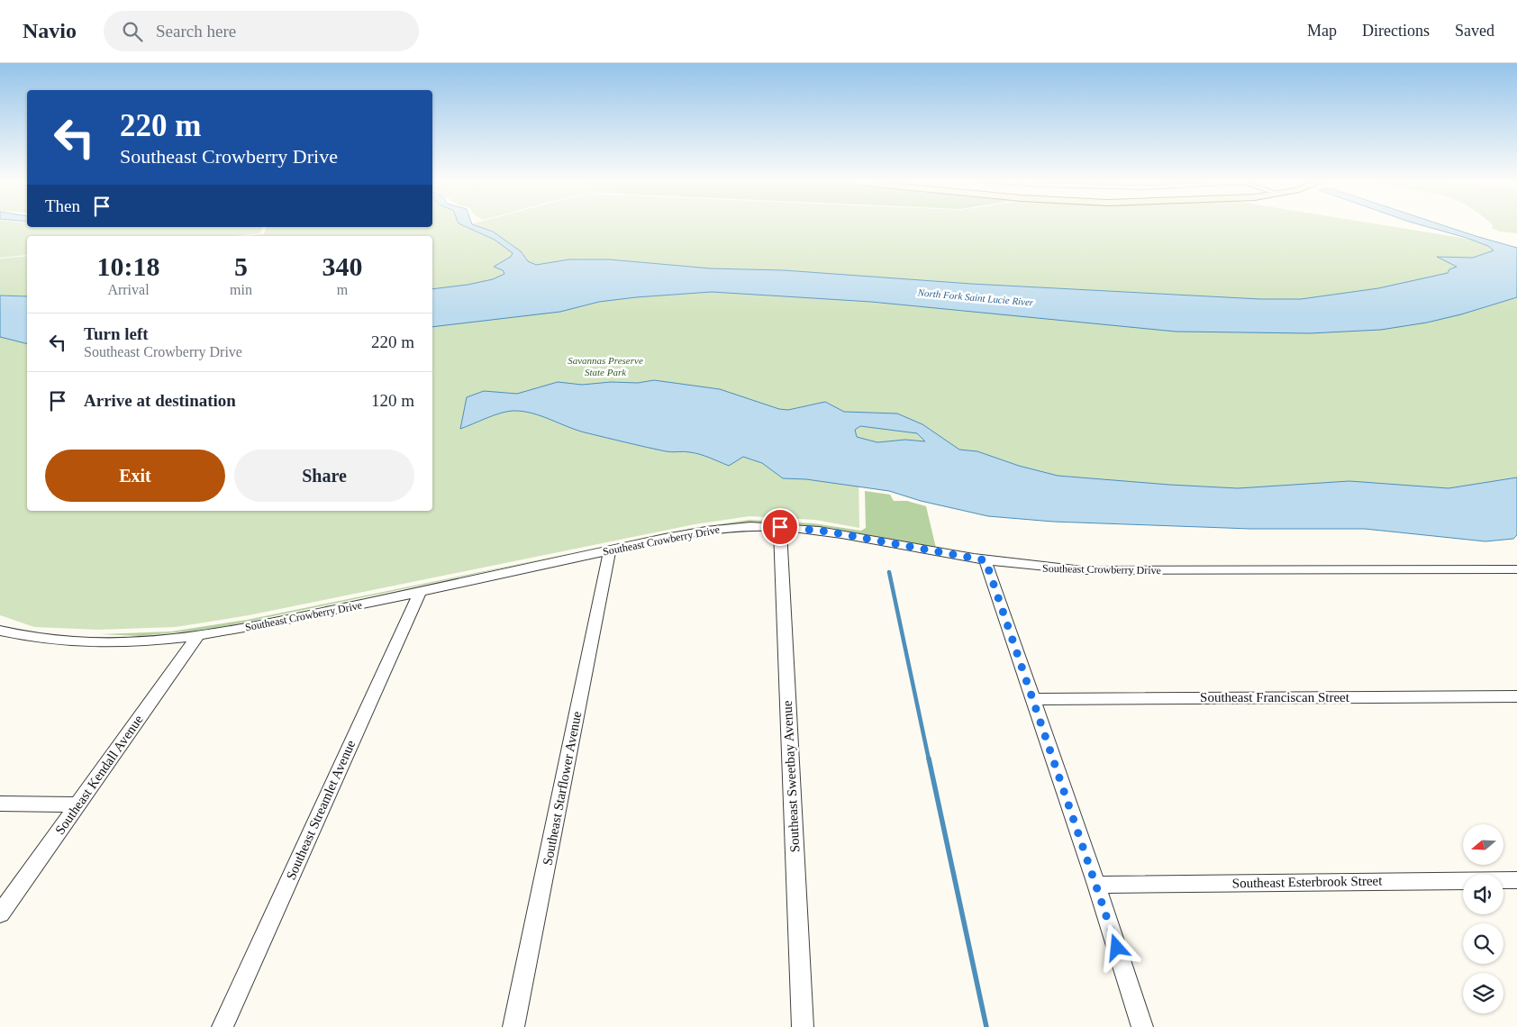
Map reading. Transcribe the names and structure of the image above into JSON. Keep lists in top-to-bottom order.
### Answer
{
  "streets": {
    "street": [
      "Southeast Crowberry Drive",
      "Southeast Franciscan Street",
      "Southeast Kendall Avenue",
      "Southeast Sweetbay Avenue",
      "Southeast Starflower Avenue",
      "Southeast Streamlet Avenue",
      "Southeast Esterbrook Street"
    ]
  },
  "crossings": [
    ["Southeast Crowberry Drive", "Southeast Kendall Avenue"],
    ["Southeast Crowberry Drive", "Southeast Sweetbay Avenue"],
    ["Southeast Crowberry Drive", "Southeast Starflower Avenue"],
    ["Southeast Crowberry Drive", "Southeast Streamlet Avenue"]
  ],
  "water": ["North Fork Saint Lucie River"],
  "parks": ["Savannas Preserve State Park"],
  "north": "left",
  "page": {
    "header": "Navio",
    "search": "Search here",
    "nav": ["Map", "Directions", "Saved"],
    "turn": ["220 m", "Southeast Crowberry Drive"],
    "then": "Then",
    "eta": [
      "10:18",
      "Arrival",
      "5",
      "min",
      "340",
      "m"
    ],
    "list": [
      {
        "name": "Turn left",
        "note": "Southeast Crowberry Drive",
        "value": "220 m"
      },
      {
        "name": "Arrive at destination",
        "value": "120 m"
      }
    ],
    "buttons": ["Exit", "Share"]
  }
}
